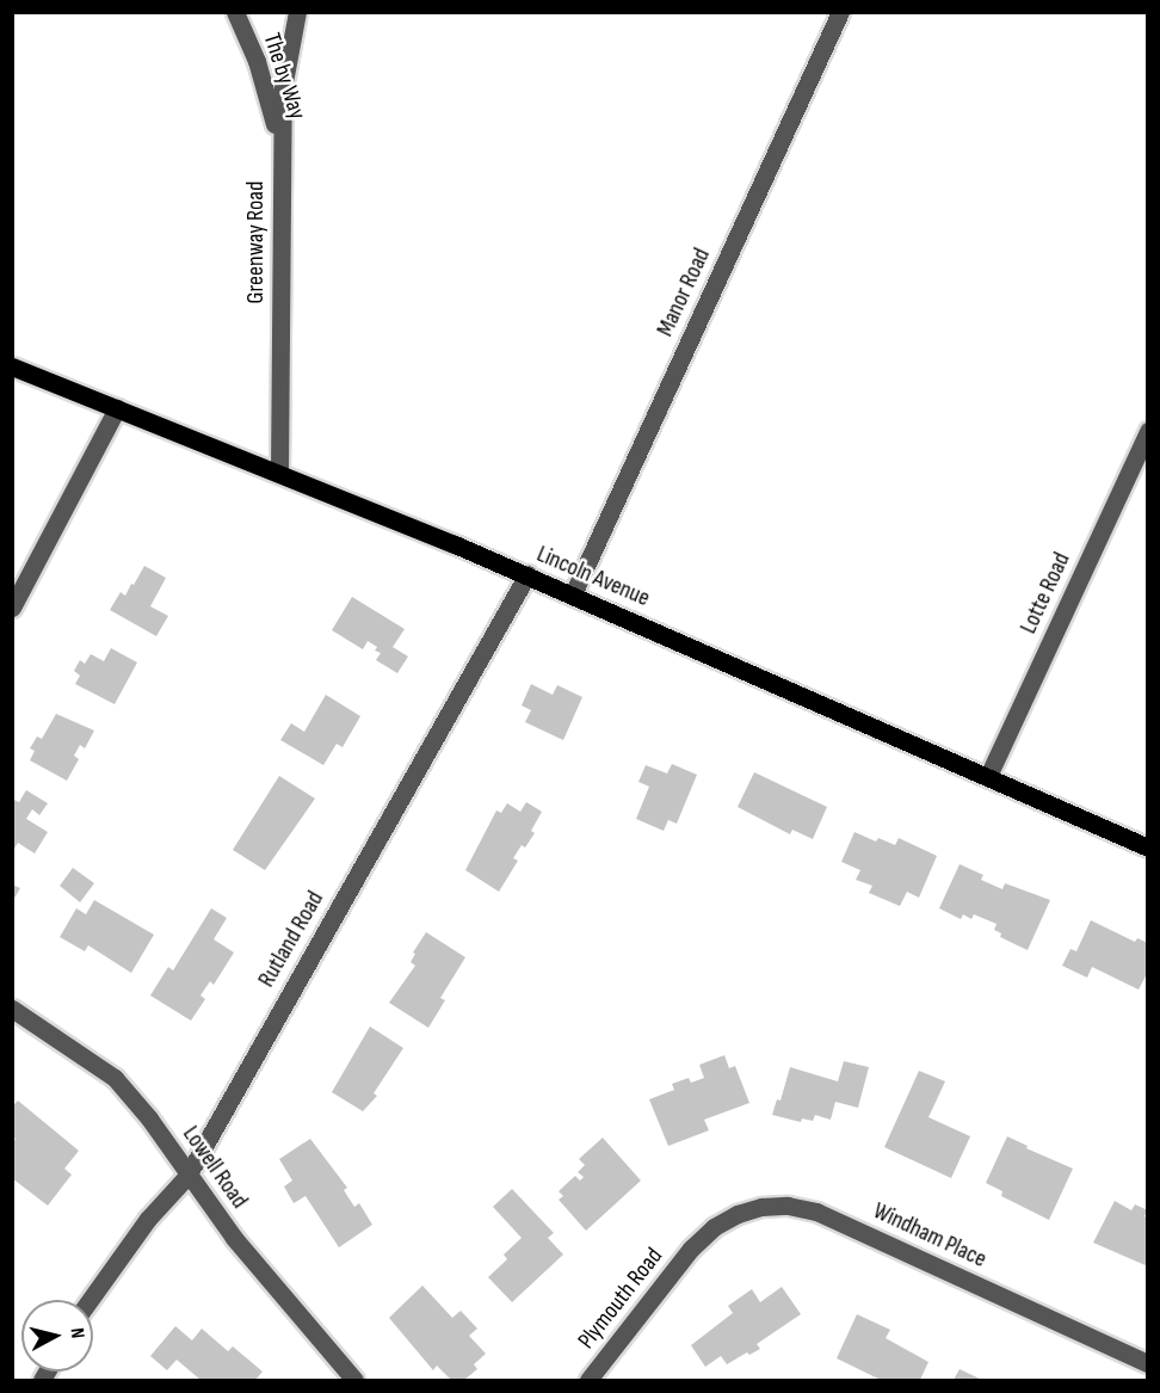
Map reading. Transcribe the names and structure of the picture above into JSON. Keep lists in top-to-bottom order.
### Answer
{
  "streets": {
    "main road": ["Lincoln Avenue"],
    "street": [
      "The by Way",
      "Greenway Road",
      "Manor Road",
      "Lotte Road",
      "Rutland Road",
      "Lowell Road",
      "Windham Place",
      "Plymouth Road"
    ]
  },
  "crossings": [
    ["The by Way", "Greenway Road"],
    ["Greenway Road", "Lincoln Avenue"],
    ["Manor Road", "Lincoln Avenue"],
    ["Lincoln Avenue", "Lotte Road"],
    ["Lincoln Avenue", "Rutland Road"],
    ["Rutland Road", "Lowell Road"],
    ["Windham Place", "Plymouth Road"]
  ],
  "north": "right"
}
